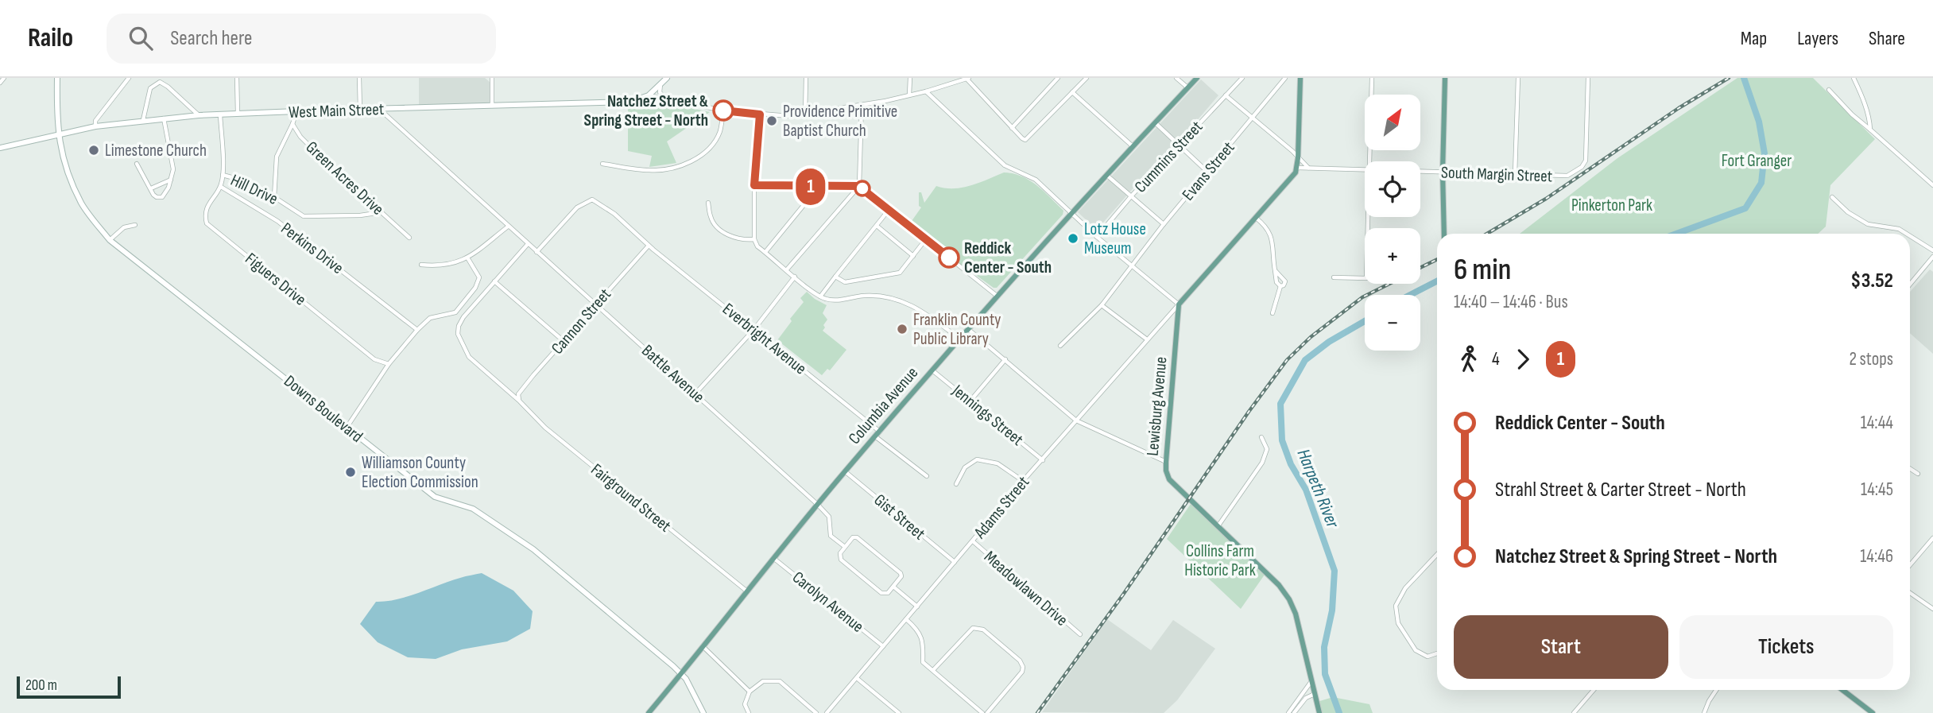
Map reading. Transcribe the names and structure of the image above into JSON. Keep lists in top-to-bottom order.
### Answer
{
  "streets": {
    "main road": ["Columbia Avenue", "Lewisburg Avenue"],
    "street": [
      "West Main Street",
      "Cummins Street",
      "Evans Street",
      "South Margin Street",
      "Green Acres Drive",
      "Hill Drive",
      "Perkins Drive",
      "Figuers Drive",
      "Cannon Street",
      "Everbright Avenue",
      "Battle Avenue",
      "Downs Boulevard",
      "Jennings Street",
      "Fairground Street",
      "Adams Street",
      "Gist Street",
      "Meadowlawn Drive",
      "Carolyn Avenue"
    ]
  },
  "crossings": [
    ["West Main Street", "Figuers Drive"],
    ["West Main Street", "Battle Avenue"],
    ["West Main Street", "Downs Boulevard"],
    ["Green Acres Drive", "Hill Drive"],
    ["Hill Drive", "Figuers Drive"],
    ["Perkins Drive", "Figuers Drive"],
    ["Cannon Street", "Everbright Avenue"],
    ["Cannon Street", "Battle Avenue"],
    ["Cannon Street", "Fairground Street"],
    ["Everbright Avenue", "Battle Avenue"],
    ["Everbright Avenue", "Columbia Avenue"],
    ["Battle Avenue", "Columbia Avenue"],
    ["Columbia Avenue", "Downs Boulevard"],
    ["Columbia Avenue", "Jennings Street"],
    ["Columbia Avenue", "Fairground Street"],
    ["Columbia Avenue", "Gist Street"],
    ["Columbia Avenue", "Carolyn Avenue"],
    ["Lewisburg Avenue", "Adams Street"],
    ["Jennings Street", "Adams Street"],
    ["Adams Street", "Gist Street"],
    ["Adams Street", "Meadowlawn Drive"],
    ["Adams Street", "Carolyn Avenue"]
  ],
  "water": ["Harpeth River"],
  "parks": ["Fort Granger", "Pinkerton Park", "Collins Farm Historic Park"],
  "places": [
    "Natchez Street & Spring Street - North",
    "Providence Primitive Baptist Church",
    "Limestone Church",
    "Lotz House Museum",
    "Reddick Center - South",
    "Franklin County Public Library",
    "Williamson County Election Commission"
  ],
  "lines": ["bus line 1"],
  "scale_bar": "200 m",
  "north": "top right",
  "page": {
    "header": "Railo",
    "search": "Search here",
    "nav": ["Map", "Layers", "Share"],
    "on_map": "1",
    "map_buttons": ["+", "−"],
    "heading": ["6 min", "14:40 – 14:46 · Bus", "$3.52"],
    "legs": ["4", "1", "2 stops"],
    "list": [
      {
        "name": "Reddick Center - South",
        "value": "14:44"
      },
      {
        "name": "Strahl Street & Carter Street - North",
        "value": "14:45"
      },
      {
        "name": "Natchez Street & Spring Street - North",
        "value": "14:46"
      }
    ],
    "buttons": ["Start", "Tickets"],
    "scale": "200 m"
  }
}
